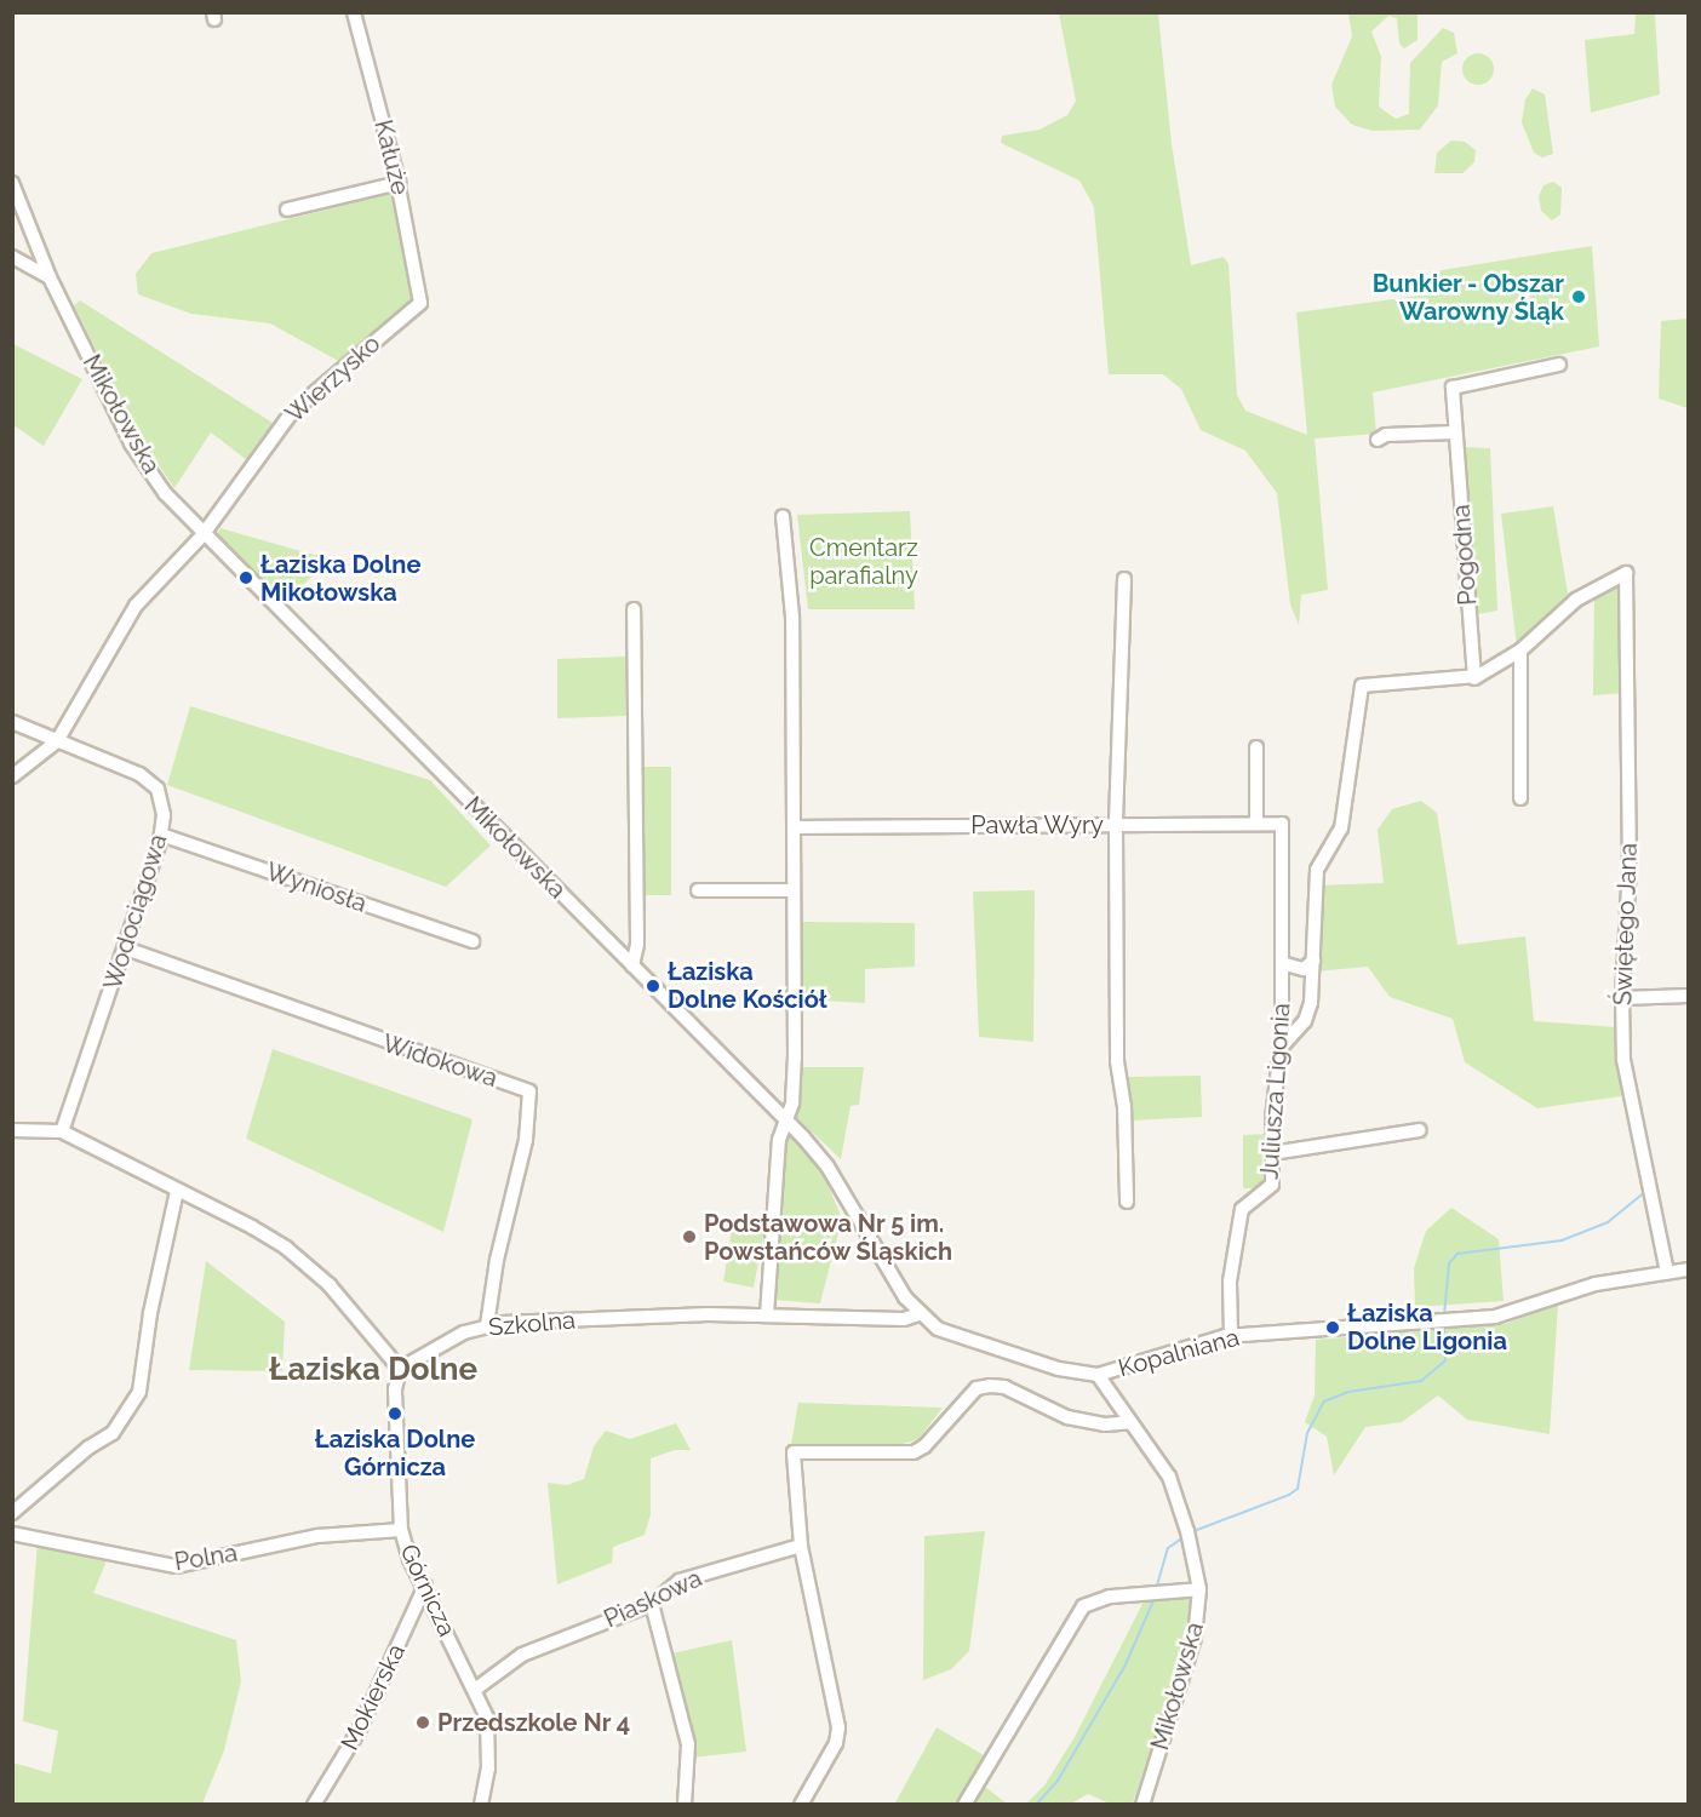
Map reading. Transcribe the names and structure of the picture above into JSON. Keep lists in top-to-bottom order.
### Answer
{
  "streets": {
    "street": [
      "Kałuże",
      "Wierzysko",
      "Mikołowska",
      "Pogodna",
      "Pawła Wyry",
      "Wyniosła",
      "Wodociągowa",
      "Świętego Jana",
      "Widokowa",
      "Juliusza Ligonia",
      "Szkolna",
      "Kopalniana",
      "Polna",
      "Górnicza",
      "Piaskowa",
      "Mokierska"
    ]
  },
  "crossings": [
    ["Kałuże", "Wierzysko"],
    ["Wierzysko", "Mikołowska"],
    ["Mikołowska", "Szkolna"],
    ["Mikołowska", "Kopalniana"],
    ["Pawła Wyry", "Juliusza Ligonia"],
    ["Wyniosła", "Wodociągowa"],
    ["Wodociągowa", "Widokowa"],
    ["Świętego Jana", "Kopalniana"],
    ["Widokowa", "Szkolna"],
    ["Juliusza Ligonia", "Kopalniana"],
    ["Szkolna", "Górnicza"],
    ["Polna", "Górnicza"],
    ["Górnicza", "Piaskowa"],
    ["Górnicza", "Mokierska"]
  ],
  "districts": ["Łaziska Dolne"],
  "parks": ["Cmentarz parafialny"],
  "places": [
    "Bunkier - Obszar Warowny Śląk",
    "Łaziska Dolne Mikołowska",
    "Łaziska Dolne Kościół",
    "Podstawowa Nr 5 im. Powstańców Śląskich",
    "Łaziska Dolne Ligonia",
    "Łaziska Dolne Górnicza",
    "Przedszkole Nr 4"
  ]
}
